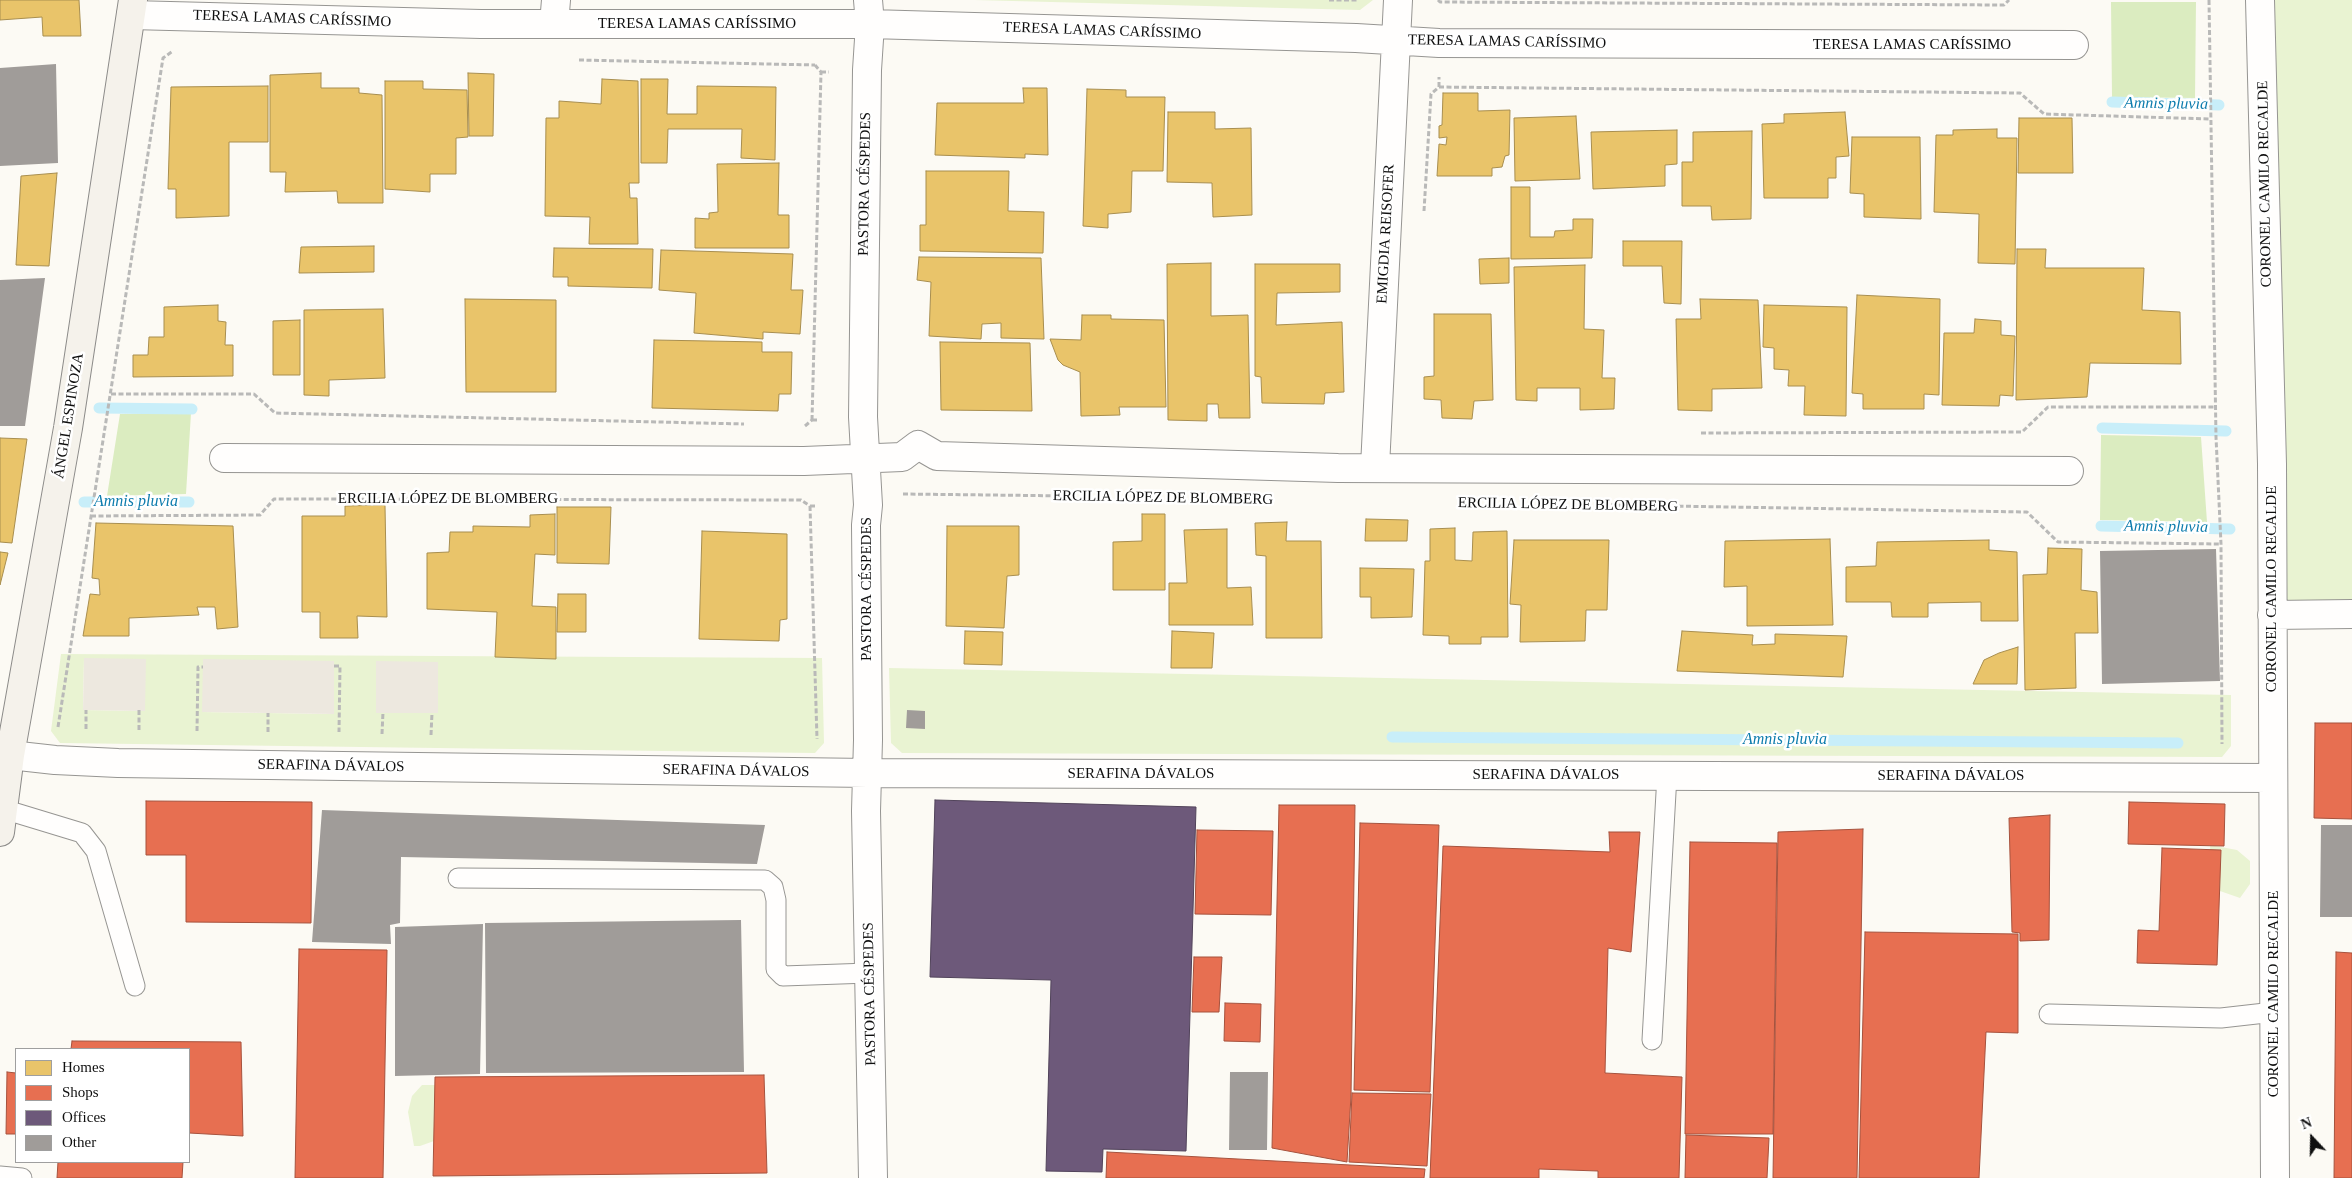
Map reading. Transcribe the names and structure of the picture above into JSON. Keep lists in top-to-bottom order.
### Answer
{
  "streets": {
    "street": [
      "TERESA LAMAS CARÍSSIMO",
      "PASTORA CÉSPEDES",
      "CORONEL CAMILO RECALDE",
      "EMIGDIA REISOFER",
      "ÁNGEL ESPINOZA",
      "SERAFINA DÁVALOS"
    ],
    "path": ["ERCILIA LÓPEZ DE BLOMBERG"]
  },
  "crossings": [
    ["TERESA LAMAS CARÍSSIMO", "PASTORA CÉSPEDES"],
    ["TERESA LAMAS CARÍSSIMO", "EMIGDIA REISOFER"],
    ["TERESA LAMAS CARÍSSIMO", "ÁNGEL ESPINOZA"],
    ["PASTORA CÉSPEDES", "SERAFINA DÁVALOS"],
    ["CORONEL CAMILO RECALDE", "SERAFINA DÁVALOS"],
    ["ÁNGEL ESPINOZA", "SERAFINA DÁVALOS"]
  ],
  "water": ["Amnis pluvia"],
  "legend": [
    "Homes",
    "Shops",
    "Offices",
    "Other"
  ],
  "north": "top"
}
